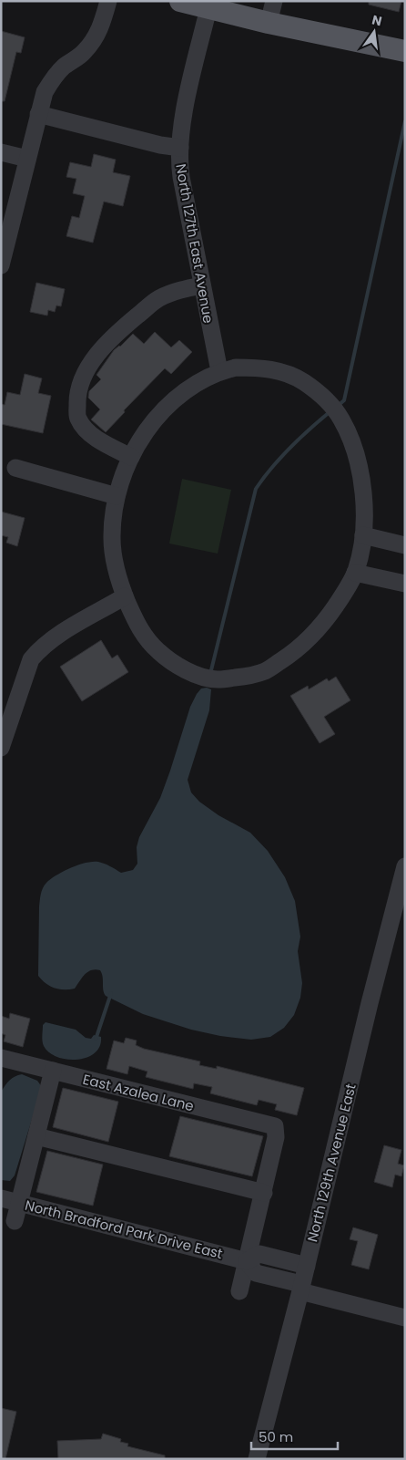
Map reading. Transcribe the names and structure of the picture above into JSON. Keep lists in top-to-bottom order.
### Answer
{
  "streets": {
    "street": [
      "North 127th East Avenue",
      "East Azalea Lane",
      "North 129th Avenue East",
      "North Bradford Park Drive East"
    ]
  },
  "crossings": [
    ["North 129th Avenue East", "North Bradford Park Drive East"]
  ],
  "scale_bar": "50 m",
  "north": "top"
}
